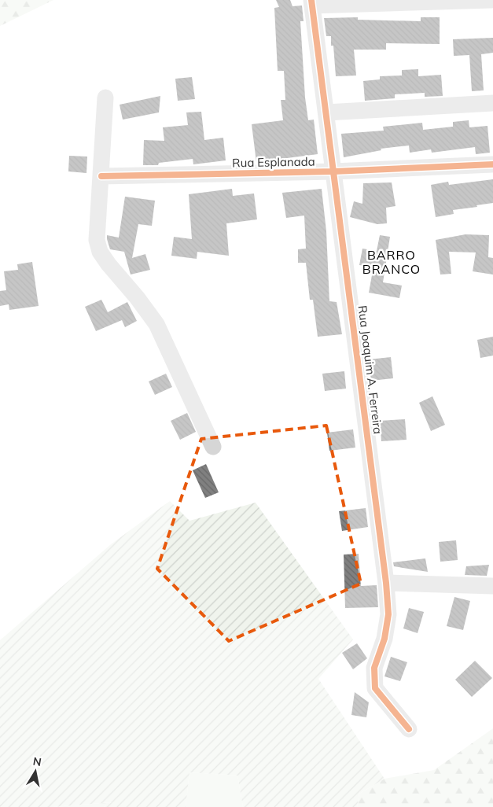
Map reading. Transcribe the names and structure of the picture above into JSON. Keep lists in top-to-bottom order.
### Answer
{
  "streets": {
    "street": ["Rua Esplanada", "Rua Joaquim A. Ferreira"]
  },
  "crossings": [
    ["Rua Esplanada", "Rua Joaquim A. Ferreira"]
  ],
  "districts": ["BARRO BRANCO"],
  "north": "top"
}
